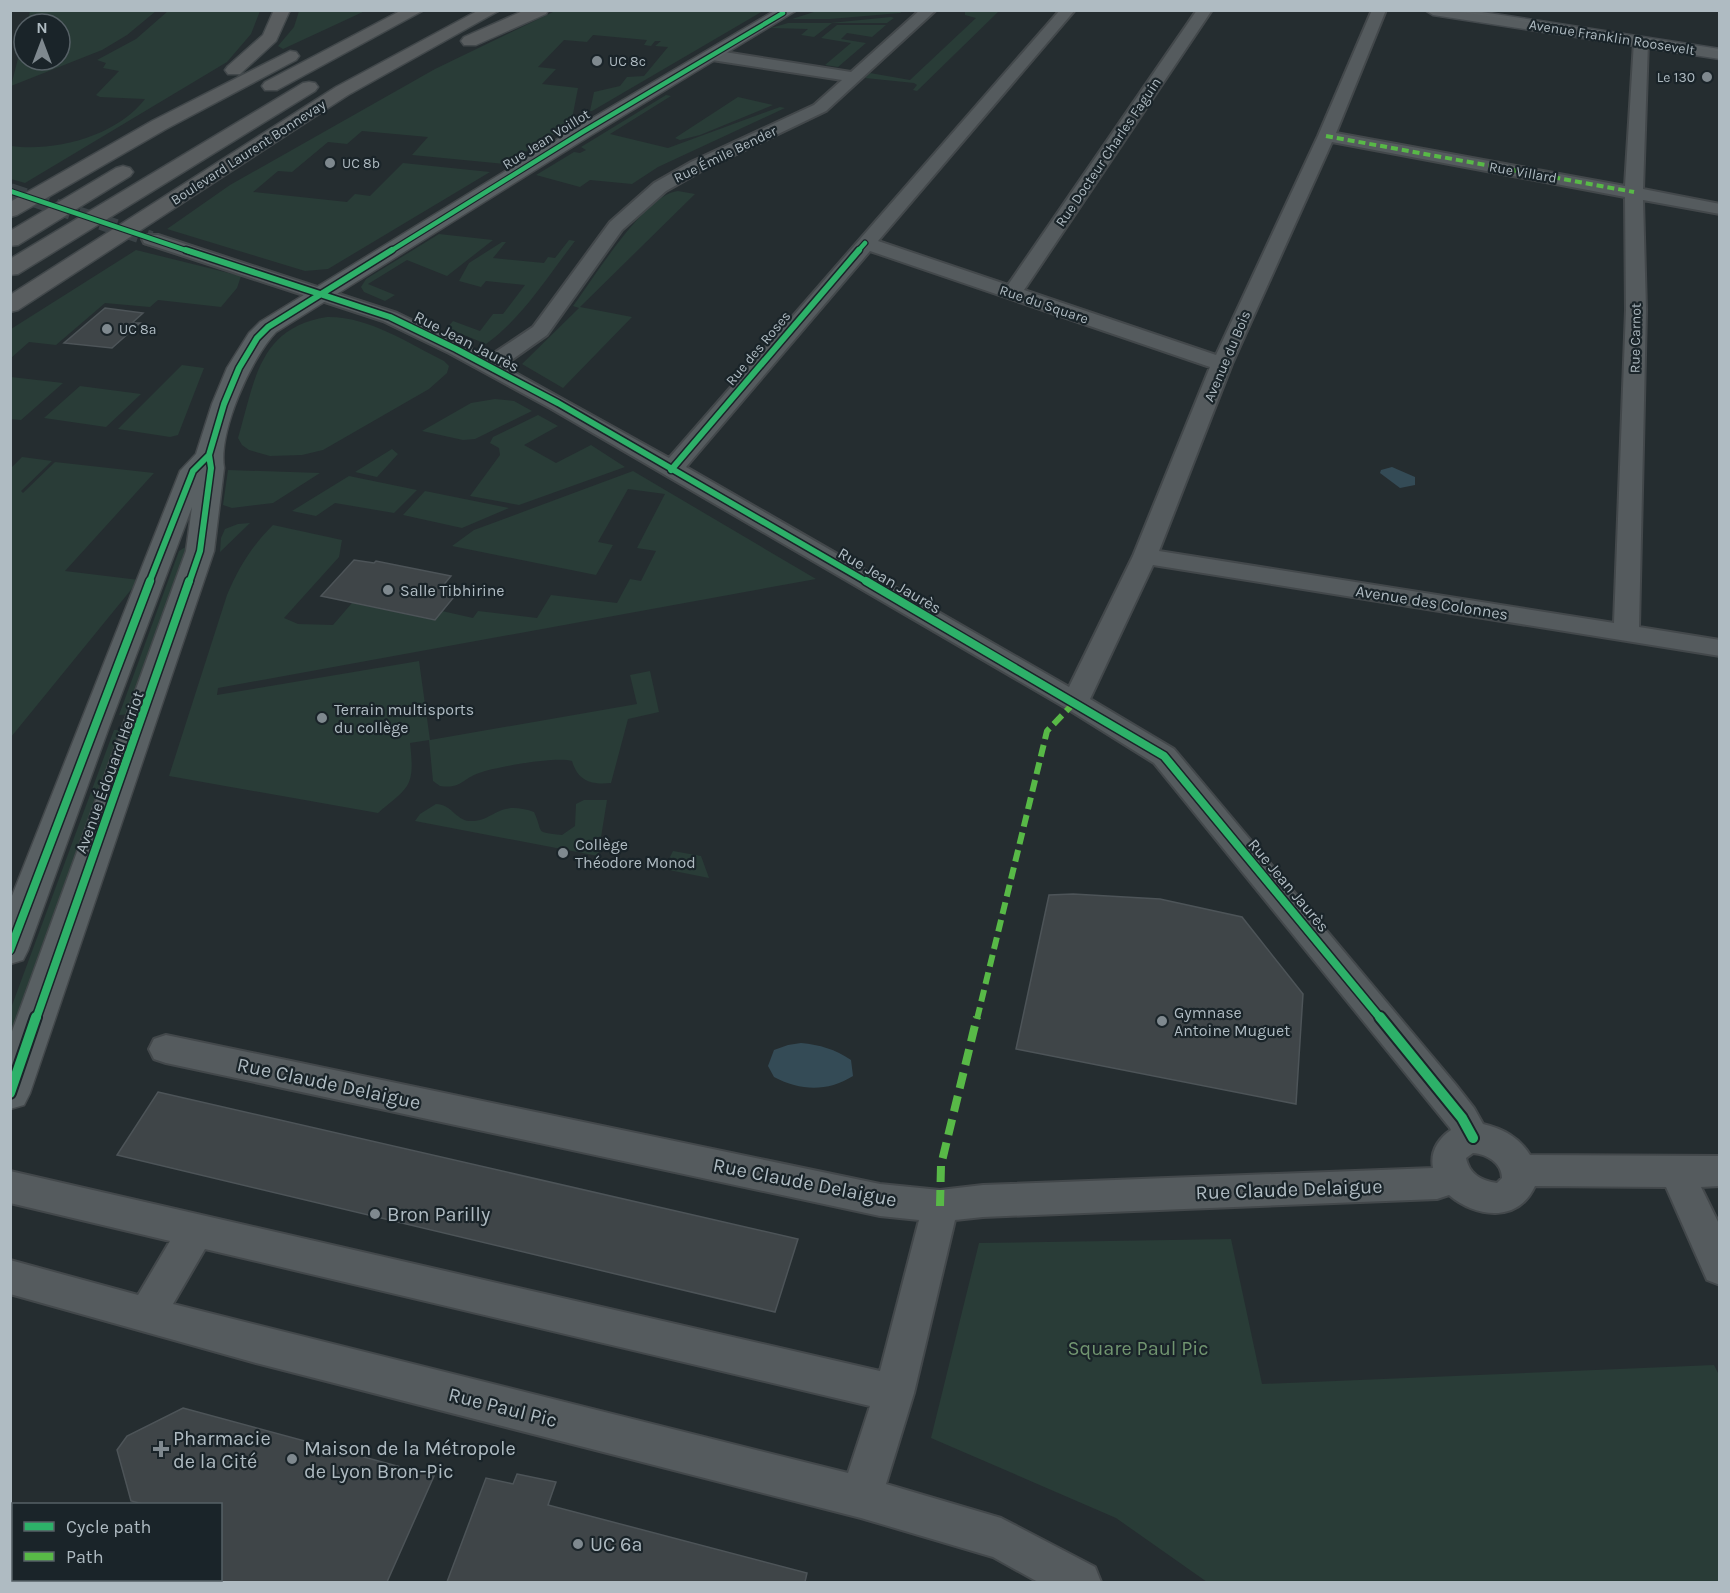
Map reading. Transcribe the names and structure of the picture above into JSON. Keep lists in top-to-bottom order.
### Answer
{
  "streets": {
    "highway": ["Boulevard Laurent Bonnevay"],
    "main road": ["Avenue Franklin Roosevelt"],
    "street": [
      "Rue Jean Voillot",
      "Rue Docteur Charles Faguin",
      "Rue Émile Bender",
      "Rue Villard",
      "Rue du Square",
      "Rue Carnot",
      "Rue Jean Jaurès",
      "Rue des Roses",
      "Avenue du Bois",
      "Avenue des Colonnes",
      "Avenue Édouard Herriot",
      "Rue Claude Delaigue",
      "Rue Paul Pic"
    ]
  },
  "crossings": [
    ["Avenue Franklin Roosevelt", "Rue Carnot"],
    ["Rue Jean Voillot", "Rue Jean Jaurès"],
    ["Rue Jean Voillot", "Avenue Édouard Herriot"],
    ["Rue Docteur Charles Faguin", "Rue du Square"],
    ["Rue Émile Bender", "Rue Jean Jaurès"],
    ["Rue Villard", "Rue Carnot"],
    ["Rue Villard", "Avenue du Bois"],
    ["Rue du Square", "Rue des Roses"],
    ["Rue du Square", "Avenue du Bois"],
    ["Rue Carnot", "Avenue des Colonnes"],
    ["Rue Jean Jaurès", "Rue des Roses"],
    ["Rue Jean Jaurès", "Avenue du Bois"],
    ["Rue Jean Jaurès", "Avenue Édouard Herriot"],
    ["Rue Jean Jaurès", "Rue Claude Delaigue"],
    ["Avenue du Bois", "Avenue des Colonnes"]
  ],
  "parks": ["Square Paul Pic"],
  "places": {
    "other": [
      "UC 8c",
      "Le 130",
      "UC 8b",
      "UC 8a",
      "Salle Tibhirine",
      "Terrain multisports du collège",
      "Collège Théodore Monod",
      "Gymnase Antoine Muguet",
      "Bron Parilly",
      "Maison de la Métropole de Lyon Bron-Pic",
      "UC 6a"
    ],
    "health": ["Pharmacie de la Cité"]
  },
  "legend": ["Cycle path", "Path"],
  "north": "top"
}
